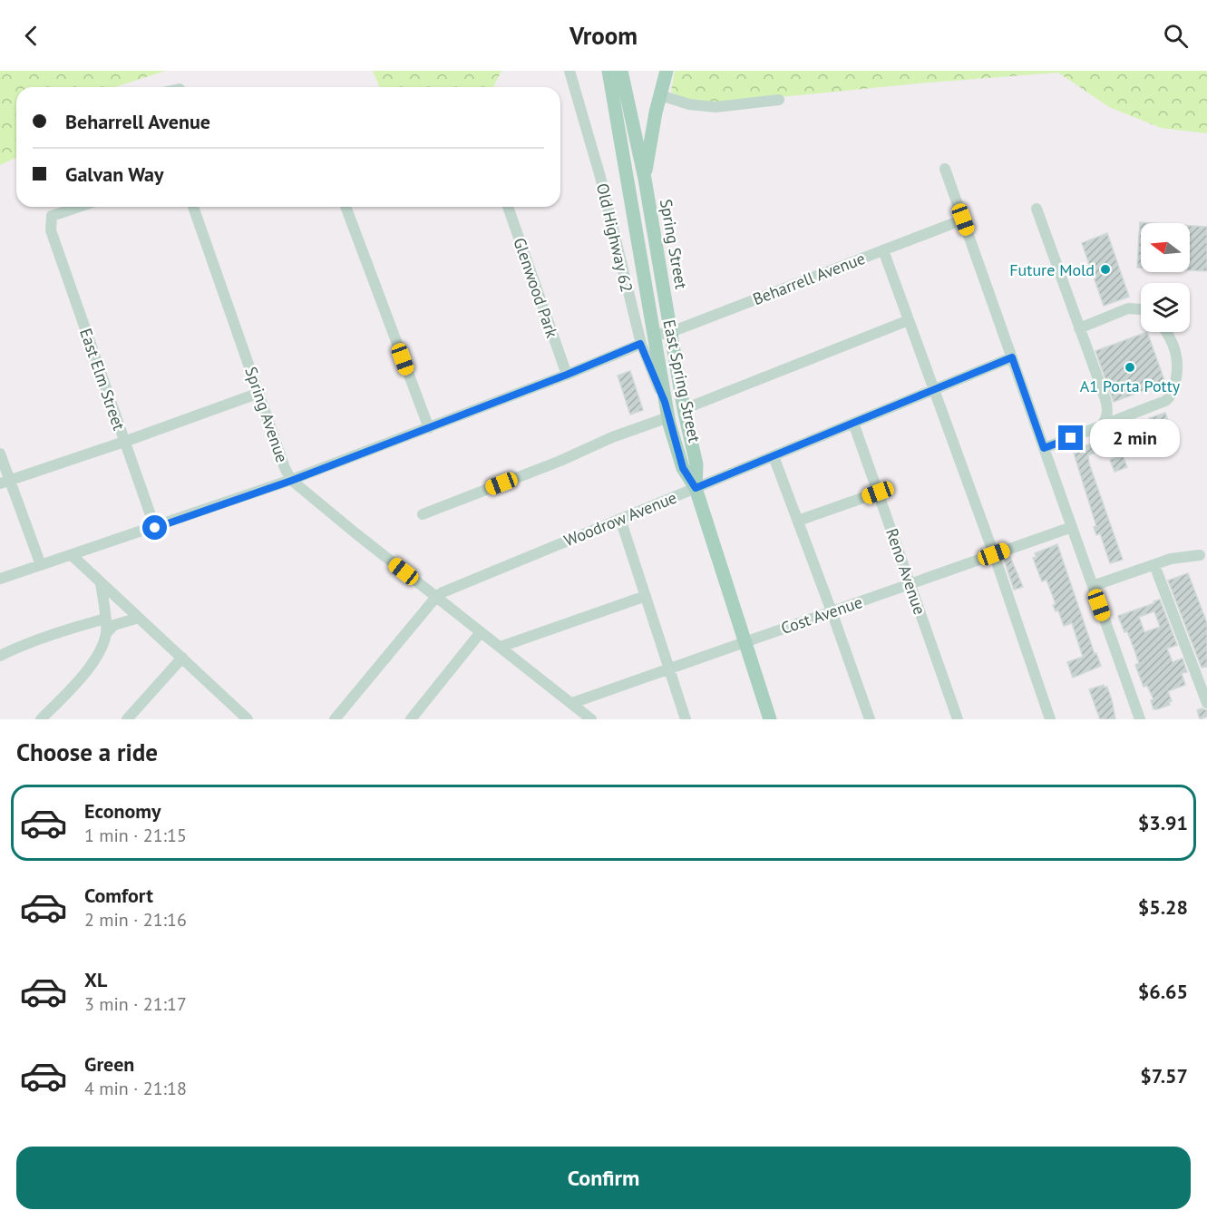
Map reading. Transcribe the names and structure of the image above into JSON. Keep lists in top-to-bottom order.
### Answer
{
  "streets": {
    "main road": ["Spring Street", "East Spring Street"],
    "street": [
      "Old Highway 62",
      "Beharrell Avenue",
      "Glenwood Park",
      "East Elm Street",
      "Spring Avenue",
      "Woodrow Avenue",
      "Reno Avenue",
      "Cost Avenue"
    ]
  },
  "crossings": [
    ["Old Highway 62", "East Spring Street"],
    ["Spring Street", "Beharrell Avenue"],
    ["Spring Street", "East Spring Street"],
    ["Spring Street", "Woodrow Avenue"],
    ["Beharrell Avenue", "East Spring Street"],
    ["East Spring Street", "Woodrow Avenue"],
    ["East Spring Street", "Cost Avenue"],
    ["Spring Avenue", "Woodrow Avenue"],
    ["Spring Avenue", "Cost Avenue"],
    ["Woodrow Avenue", "Reno Avenue"],
    ["Reno Avenue", "Cost Avenue"]
  ],
  "places": ["Future Mold", "A1 Porta Potty"],
  "north": "left",
  "page": {
    "header": "Vroom",
    "banner": ["Beharrell Avenue", "Galvan Way"],
    "bubble": "2 min",
    "heading": "Choose a ride",
    "list": [
      {
        "name": "Economy",
        "note": "1 min · 21:15",
        "value": "$3.91"
      },
      {
        "name": "Comfort",
        "note": "2 min · 21:16",
        "value": "$5.28"
      },
      {
        "name": "XL",
        "note": "3 min · 21:17",
        "value": "$6.65"
      },
      {
        "name": "Green",
        "note": "4 min · 21:18",
        "value": "$7.57"
      }
    ],
    "buttons": "Confirm"
  }
}
